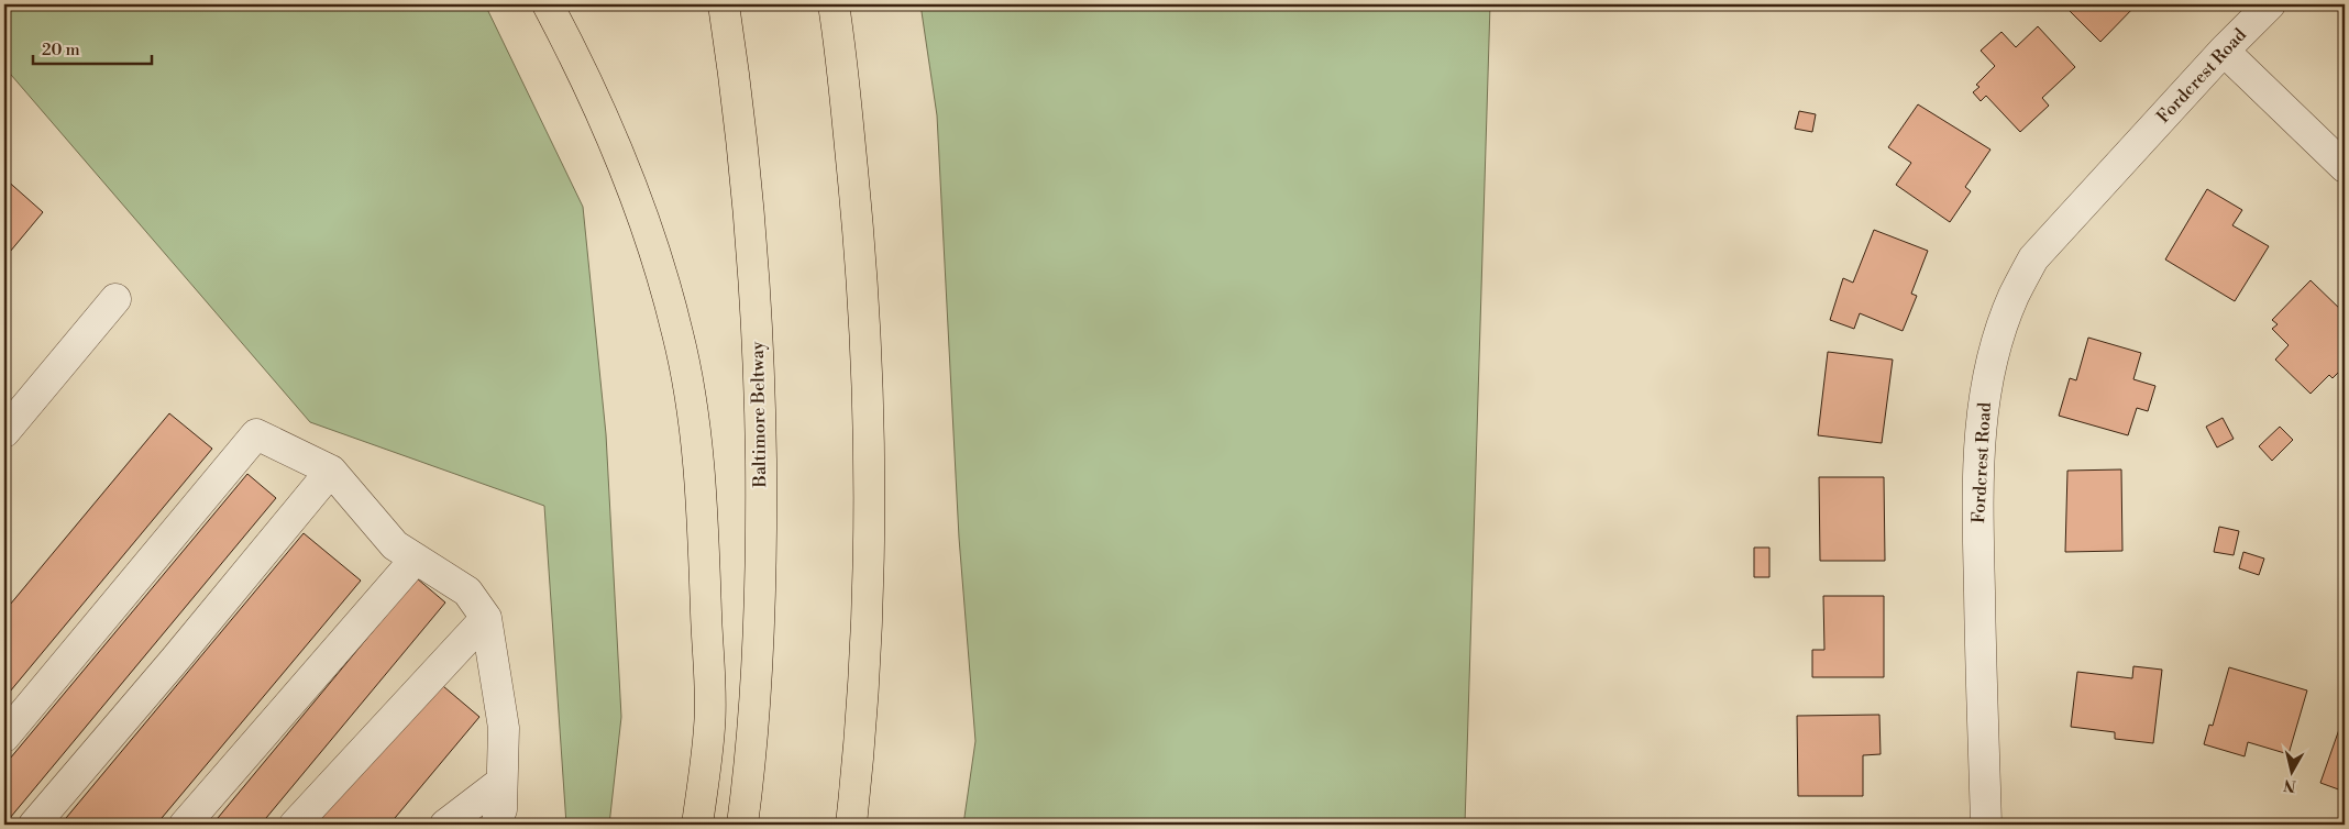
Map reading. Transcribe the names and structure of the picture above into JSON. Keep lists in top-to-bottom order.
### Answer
{
  "streets": {
    "highway": ["Baltimore Beltway"],
    "street": ["Fordcrest Road"]
  },
  "scale_bar": "20 m",
  "north": "bottom"
}
